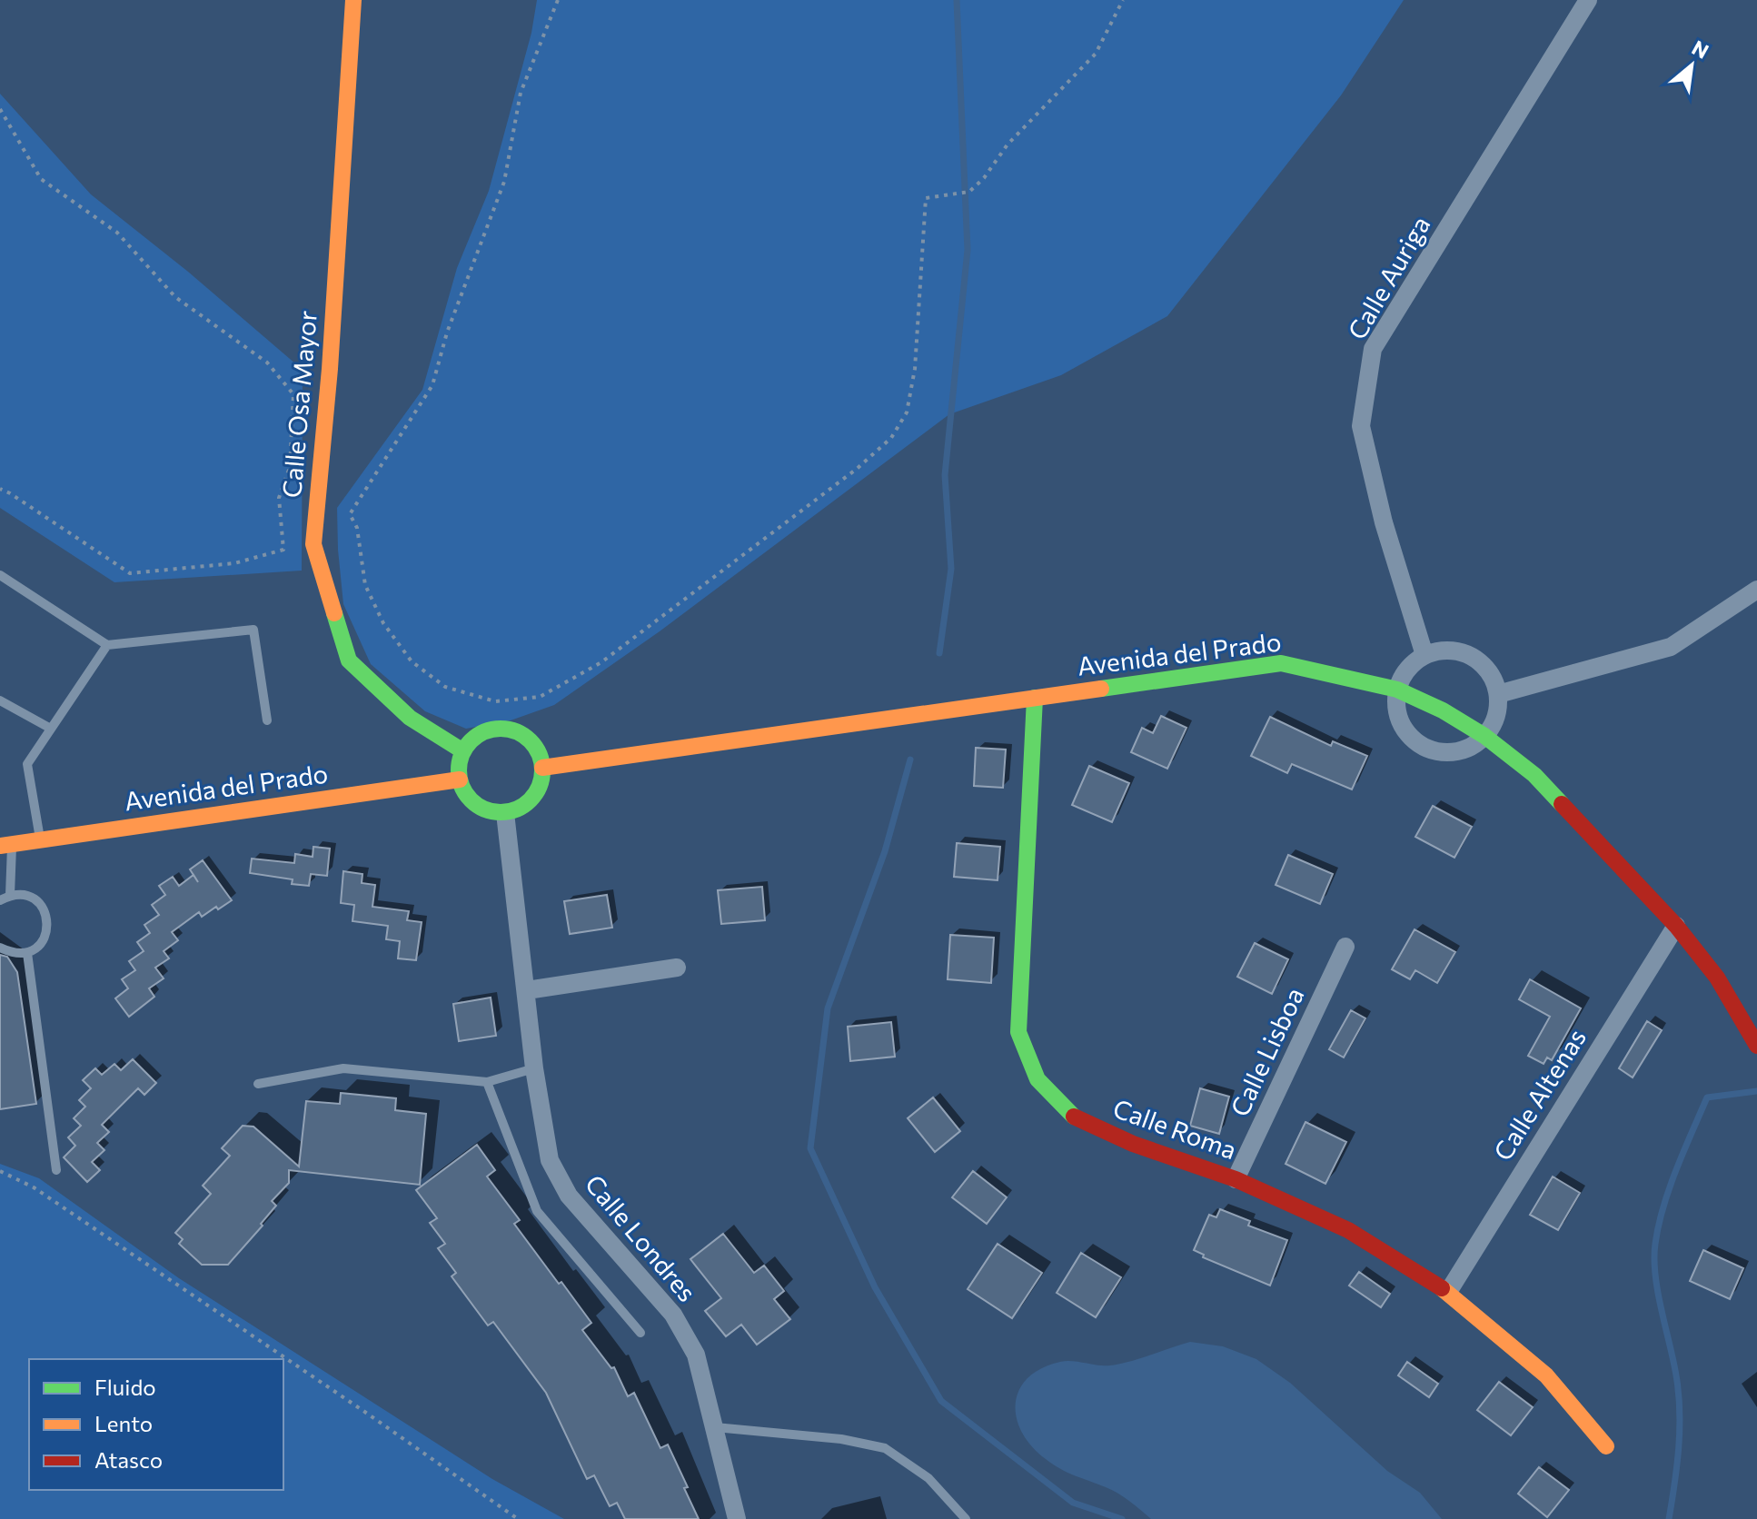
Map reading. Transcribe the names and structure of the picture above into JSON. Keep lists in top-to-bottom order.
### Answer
{
  "streets": {
    "street": [
      "Calle Auriga",
      "Calle Osa Mayor",
      "Avenida del Prado",
      "Calle Lisboa",
      "Calle Altenas",
      "Calle Roma",
      "Calle Londres"
    ]
  },
  "crossings": [
    ["Calle Osa Mayor", "Avenida del Prado"],
    ["Calle Osa Mayor", "Calle Londres"],
    ["Avenida del Prado", "Calle Altenas"],
    ["Avenida del Prado", "Calle Roma"],
    ["Avenida del Prado", "Calle Londres"],
    ["Calle Lisboa", "Calle Roma"],
    ["Calle Altenas", "Calle Roma"]
  ],
  "legend": ["Fluido", "Lento", "Atasco"],
  "north": "top right"
}
